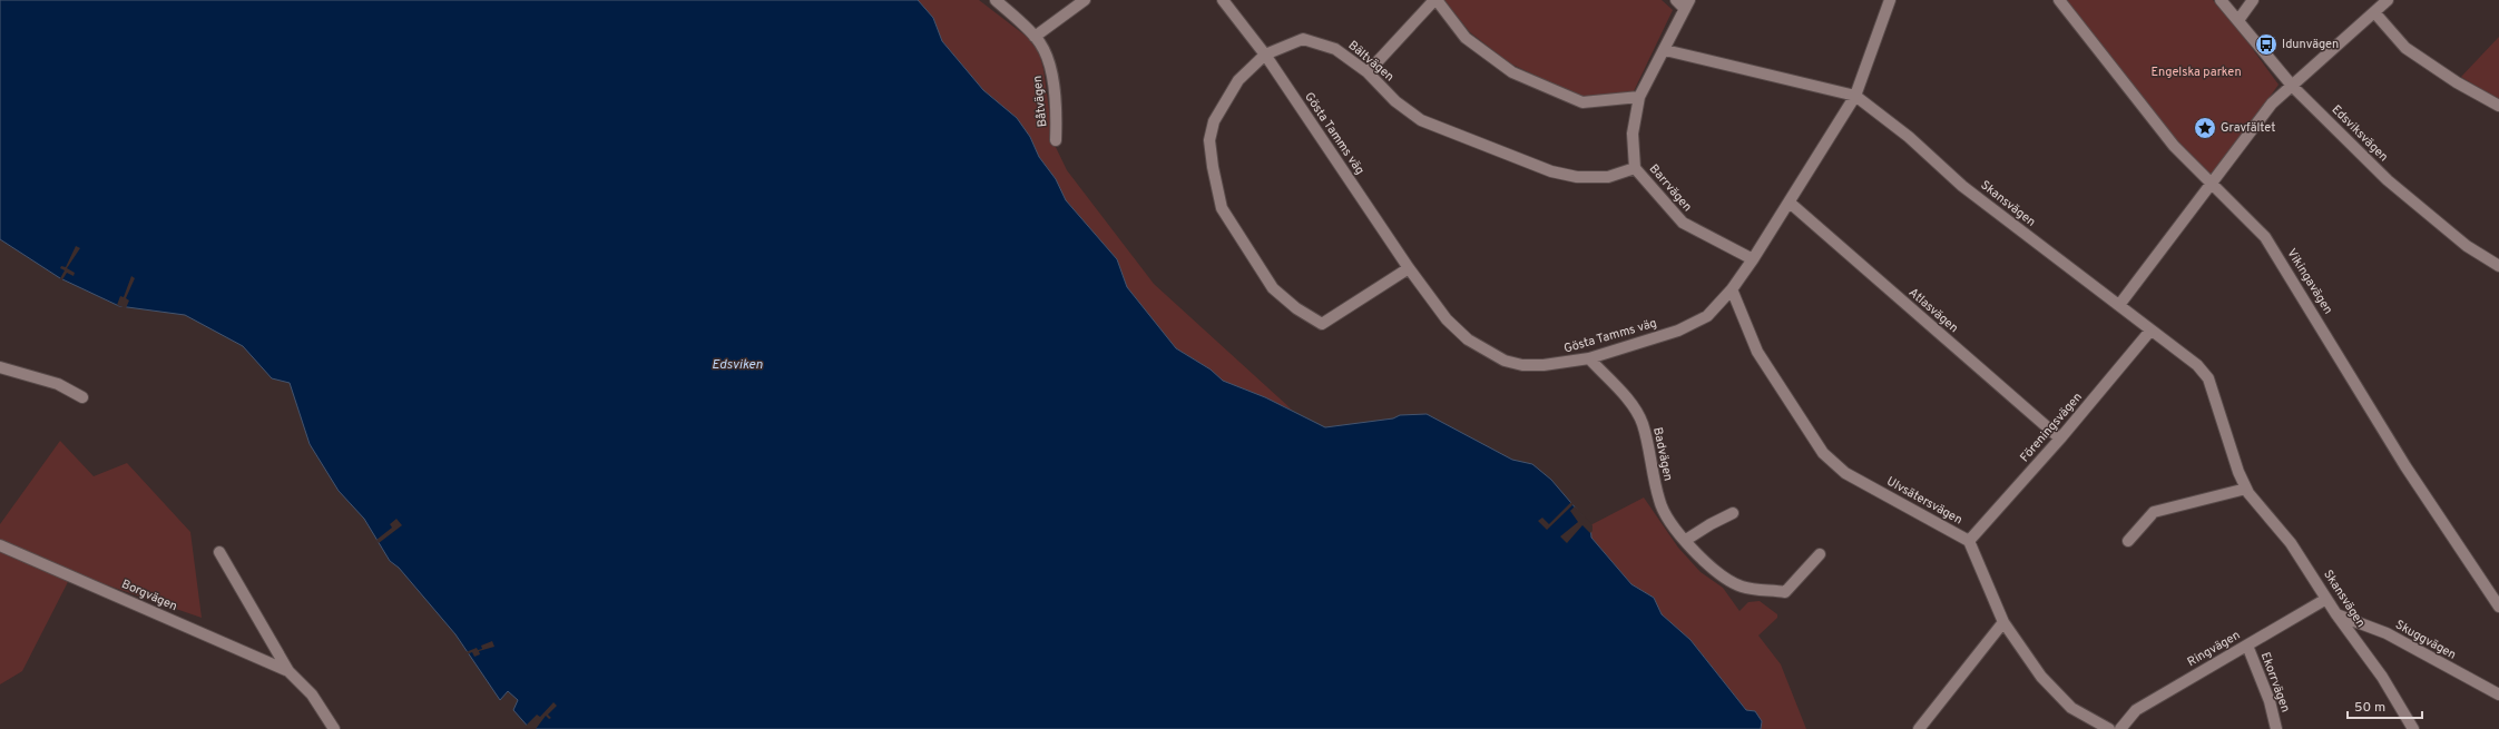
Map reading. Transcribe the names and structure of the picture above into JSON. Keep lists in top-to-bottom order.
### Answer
{
  "streets": {
    "street": [
      "Bältvägen",
      "Båtvägen",
      "Gösta Tamms väg",
      "Edsviksvägen",
      "Barrvägen",
      "Skansvägen",
      "Vikingavägen",
      "Atlasvägen",
      "Föreningsvägen",
      "Badvägen",
      "Ulvsätersvägen",
      "Borgvägen",
      "Skuggvägen",
      "Ringvägen",
      "Ekorrvägen"
    ]
  },
  "crossings": [
    ["Bältvägen", "Gösta Tamms väg"],
    ["Bältvägen", "Barrvägen"],
    ["Gösta Tamms väg", "Barrvägen"],
    ["Gösta Tamms väg", "Skansvägen"],
    ["Gösta Tamms väg", "Atlasvägen"],
    ["Gösta Tamms väg", "Badvägen"],
    ["Gösta Tamms väg", "Ulvsätersvägen"],
    ["Barrvägen", "Skansvägen"],
    ["Skansvägen", "Föreningsvägen"],
    ["Skansvägen", "Skuggvägen"],
    ["Skansvägen", "Ringvägen"],
    ["Atlasvägen", "Föreningsvägen"],
    ["Föreningsvägen", "Ulvsätersvägen"],
    ["Ringvägen", "Ekorrvägen"]
  ],
  "water": ["Edsviken"],
  "parks": ["Engelska parken"],
  "places": {
    "bus stop": ["Idunvägen"],
    "place": ["Gravfältet"]
  },
  "scale_bar": "50 m"
}
